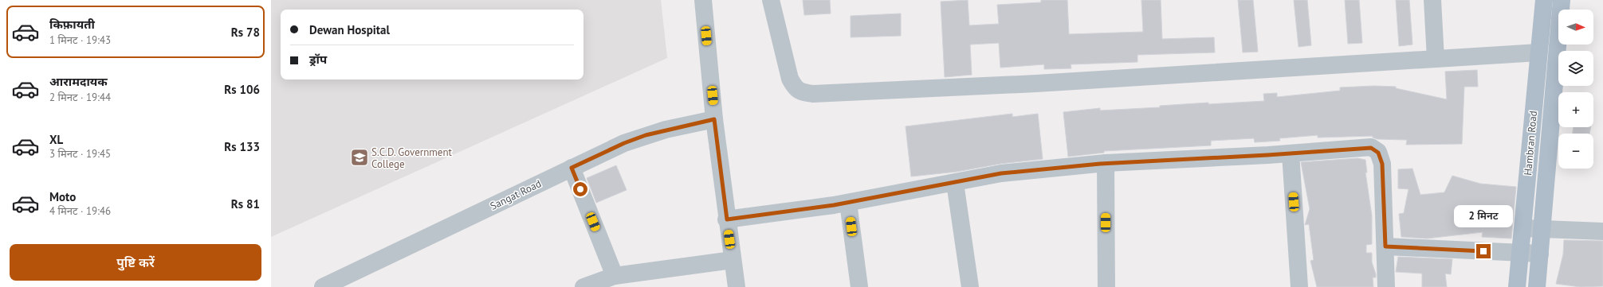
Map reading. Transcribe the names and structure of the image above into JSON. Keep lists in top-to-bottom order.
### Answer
{
  "streets": {
    "main road": ["Hambran Road"],
    "street": ["Sangat Road"]
  },
  "places": {
    "school or university": ["S.C.D. Government College"]
  },
  "north": "right",
  "page": {
    "list": [
      {
        "name": "किफ़ायती",
        "note": "1 मिनट · 19:43",
        "value": "Rs 78"
      },
      {
        "name": "आरामदायक",
        "note": "2 मिनट · 19:44",
        "value": "Rs 106"
      },
      {
        "name": "XL",
        "note": "3 मिनट · 19:45",
        "value": "Rs 133"
      },
      {
        "name": "Moto",
        "note": "4 मिनट · 19:46",
        "value": "Rs 81"
      }
    ],
    "map_buttons": ["+", "−"],
    "banner": ["Dewan Hospital", "ड्रॉप"],
    "bubble": "2 मिनट",
    "buttons": "पुष्टि करें"
  }
}
